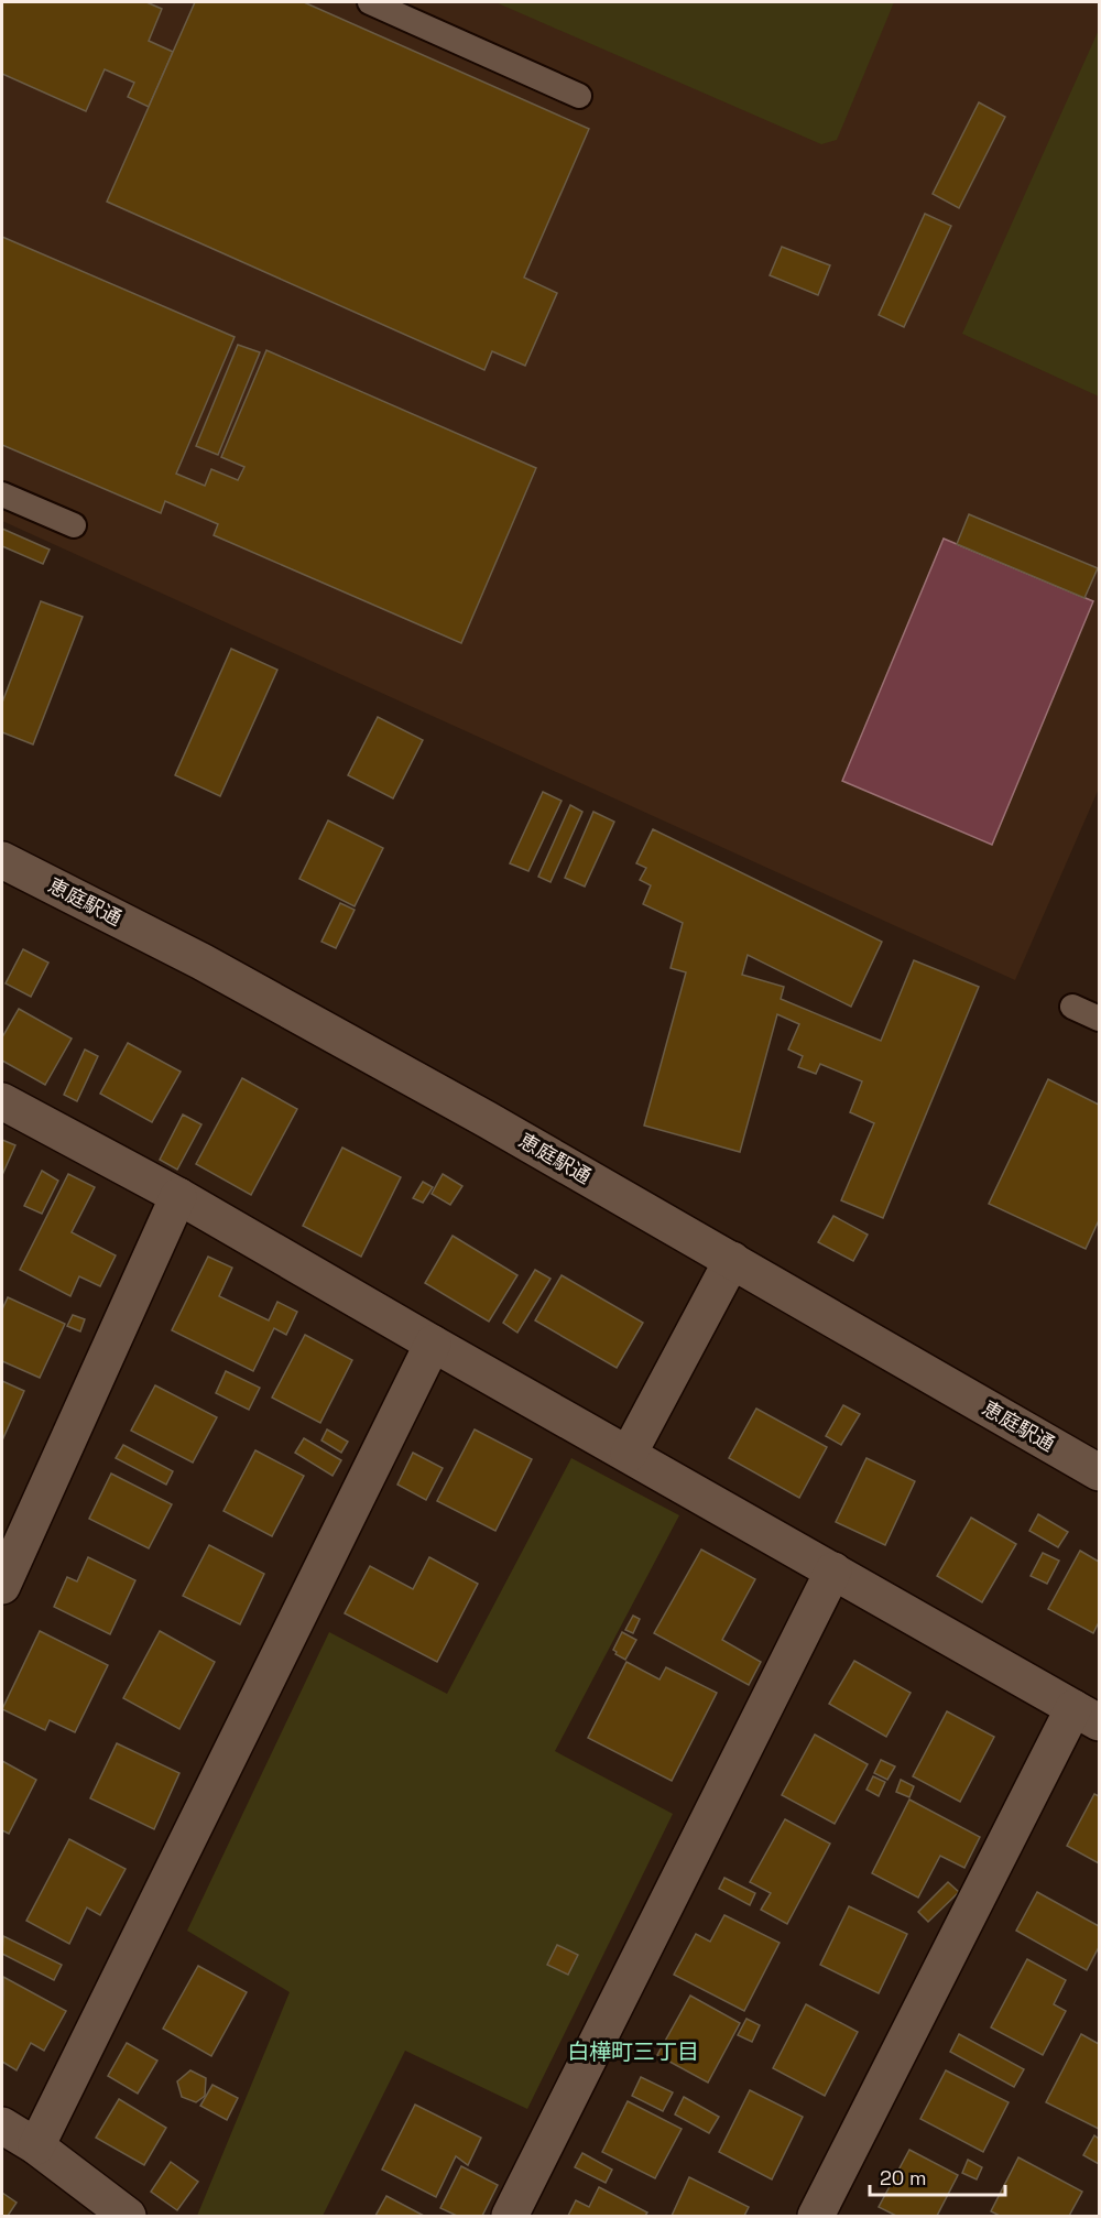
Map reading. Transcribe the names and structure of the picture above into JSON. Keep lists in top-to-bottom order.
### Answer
{
  "streets": {
    "street": ["恵庭駅通"]
  },
  "districts": ["白樺町三丁目"],
  "scale_bar": "20 m"
}
